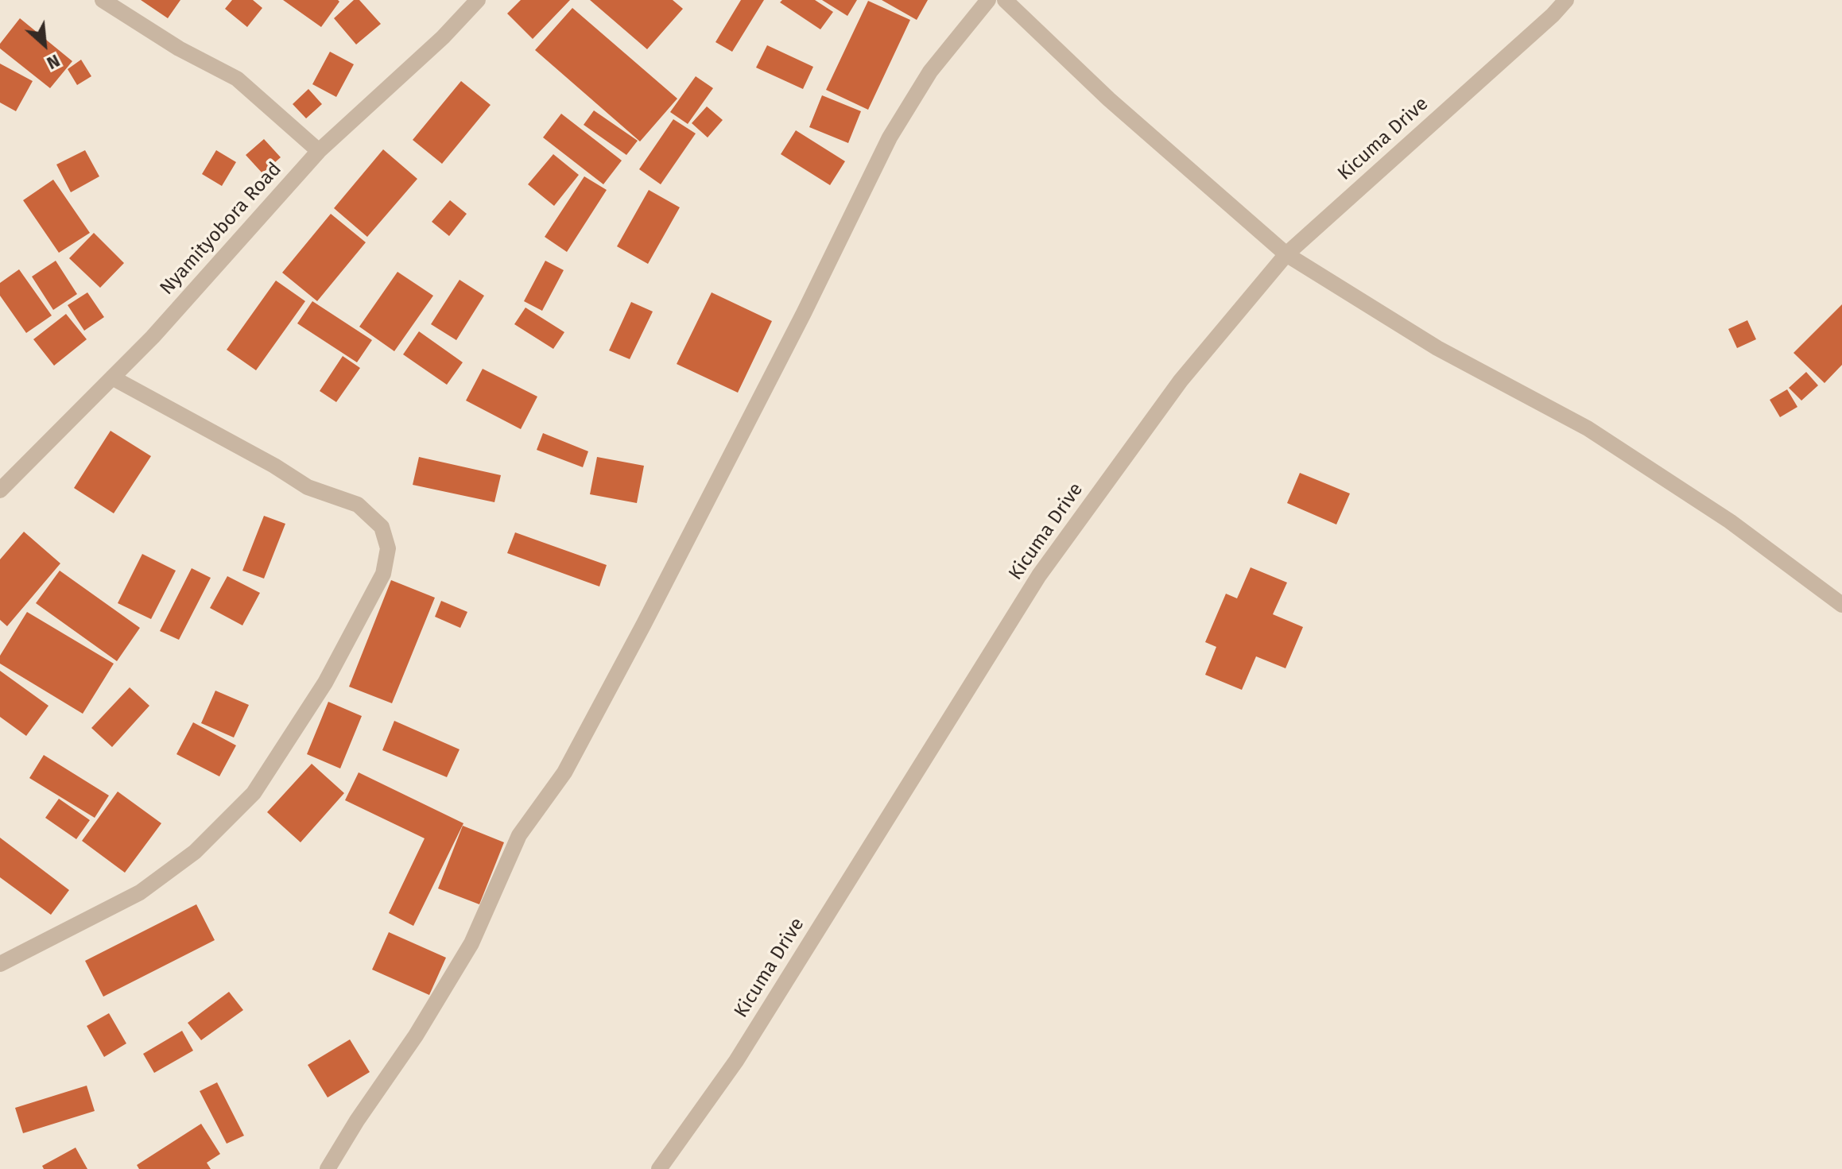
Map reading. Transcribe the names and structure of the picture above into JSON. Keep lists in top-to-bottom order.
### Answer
{
  "streets": {
    "street": ["Kicuma Drive", "Nyamityobora Road"]
  },
  "north": "bottom right"
}
